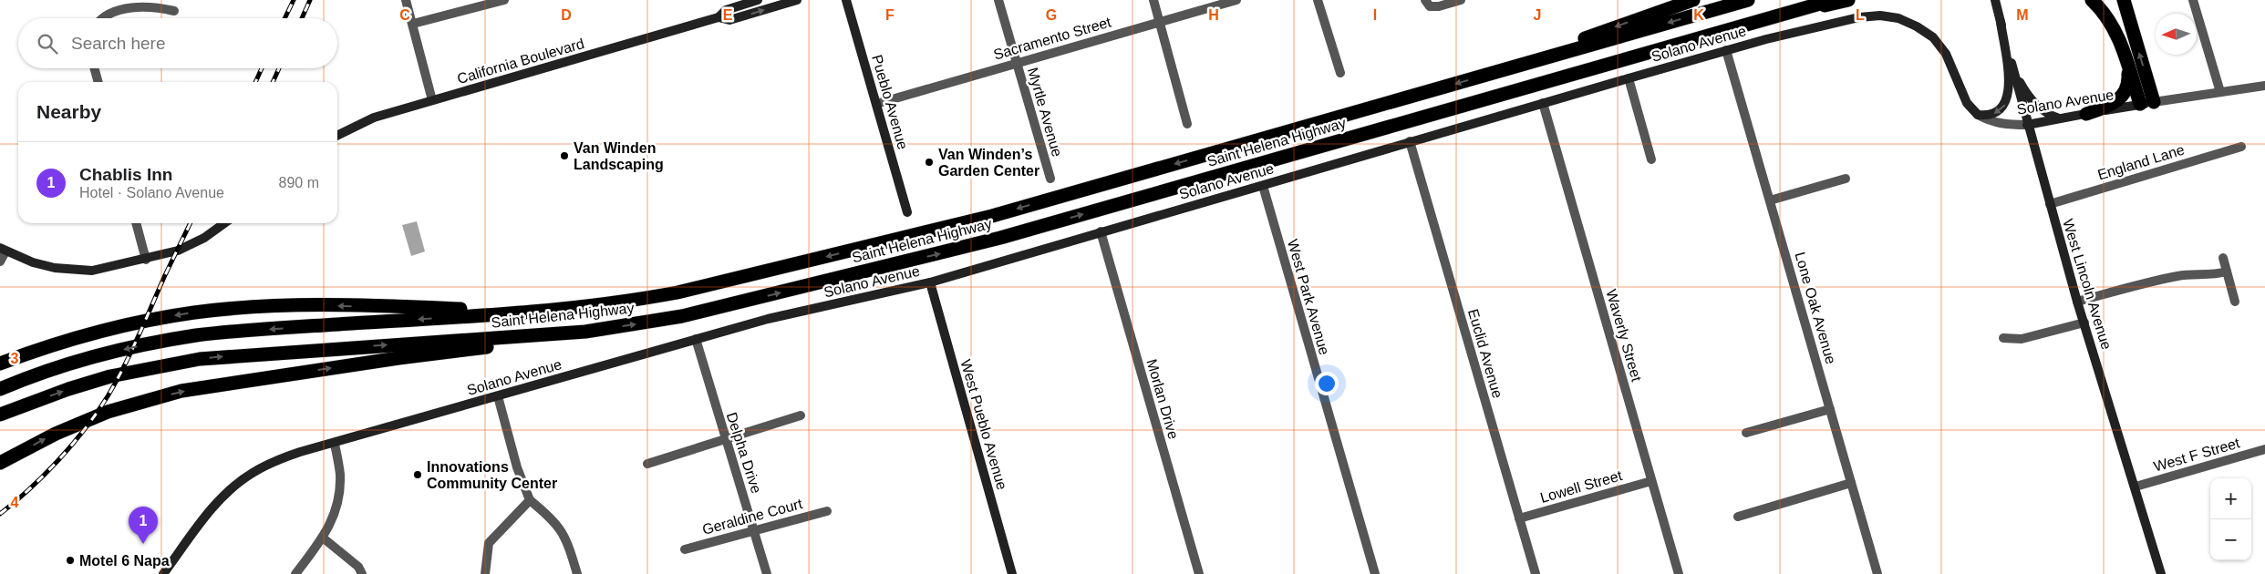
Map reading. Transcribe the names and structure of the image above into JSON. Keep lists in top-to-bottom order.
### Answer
{
  "streets": {
    "highway": ["Saint Helena Highway"],
    "street": [
      "Sacramento Street",
      "Solano Avenue",
      "California Boulevard",
      "Pueblo Avenue",
      "Myrtle Avenue",
      "England Lane",
      "West Lincoln Avenue",
      "West Park Avenue",
      "Lone Oak Avenue",
      "Waverly Street",
      "Euclid Avenue",
      "Morlan Drive",
      "West Pueblo Avenue",
      "Delpha Drive",
      "West F Street",
      "Lowell Street",
      "Geraldine Court"
    ]
  },
  "crossings": [
    ["Sacramento Street", "Pueblo Avenue"],
    ["Sacramento Street", "Myrtle Avenue"],
    ["Solano Avenue", "West Lincoln Avenue"],
    ["Solano Avenue", "West Park Avenue"],
    ["Solano Avenue", "Lone Oak Avenue"],
    ["Solano Avenue", "Waverly Street"],
    ["Solano Avenue", "Euclid Avenue"],
    ["Solano Avenue", "Morlan Drive"],
    ["Solano Avenue", "West Pueblo Avenue"],
    ["Solano Avenue", "Delpha Drive"],
    ["England Lane", "West Lincoln Avenue"],
    ["West Lincoln Avenue", "West F Street"],
    ["Waverly Street", "Lowell Street"],
    ["Euclid Avenue", "Lowell Street"],
    ["Delpha Drive", "Geraldine Court"]
  ],
  "places": [
    "Van Winden Landscaping",
    "Van Winden’s Garden Center",
    "Innovations Community Center",
    "Motel 6 Napa"
  ],
  "north": "left",
  "page": {
    "search": "Search here",
    "heading": "Nearby",
    "list": [
      {
        "mark": "1",
        "name": "Chablis Inn",
        "note": "Hotel · Solano Avenue",
        "value": "890 m"
      }
    ],
    "map_buttons": ["+", "−"],
    "pins": "1"
  },
  "grid": {
    "columns": [
      "C",
      "D",
      "E",
      "F",
      "G",
      "H",
      "I",
      "J",
      "K",
      "L",
      "M"
    ],
    "rows": ["3", "4"]
  }
}
